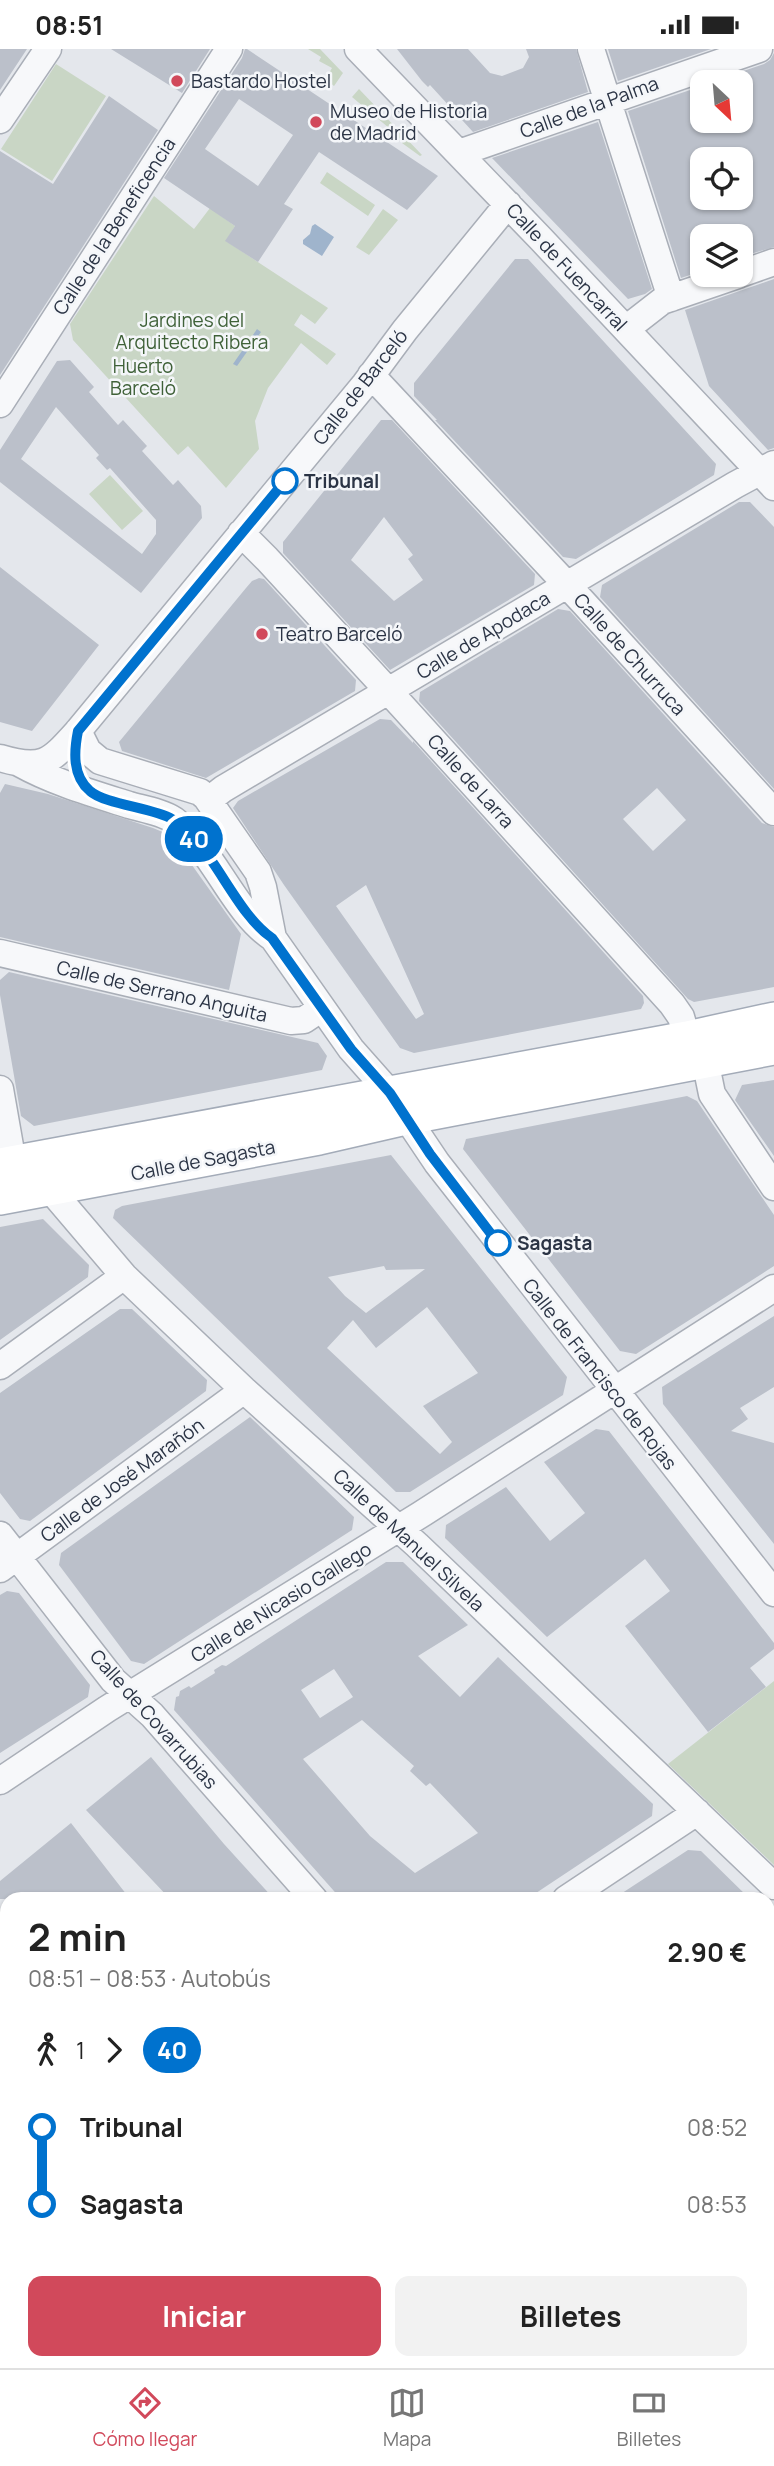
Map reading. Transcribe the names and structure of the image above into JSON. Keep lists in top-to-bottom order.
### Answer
{
  "streets": {
    "main road": ["Calle de Sagasta"],
    "street": [
      "Calle de la Palma",
      "Calle de la Beneficencia",
      "Calle de Fuencarral",
      "Calle de Barceló",
      "Calle de Apodaca",
      "Calle de Churruca",
      "Calle de Larra",
      "Calle de Serrano Anguita",
      "Calle de Francisco de Rojas",
      "Calle de José Marañón",
      "Calle de Manuel Silvela",
      "Calle de Nicasio Gallego",
      "Calle de Covarrubias"
    ]
  },
  "crossings": [
    ["Calle de la Palma", "Calle de Fuencarral"],
    ["Calle de Fuencarral", "Calle de Barceló"],
    ["Calle de Fuencarral", "Calle de Apodaca"],
    ["Calle de Barceló", "Calle de Churruca"],
    ["Calle de Barceló", "Calle de Larra"],
    ["Calle de Barceló", "Calle de Francisco de Rojas"],
    ["Calle de Apodaca", "Calle de Churruca"],
    ["Calle de Apodaca", "Calle de Larra"],
    ["Calle de Larra", "Calle de Sagasta"],
    ["Calle de Serrano Anguita", "Calle de Francisco de Rojas"],
    ["Calle de Sagasta", "Calle de Francisco de Rojas"],
    ["Calle de Sagasta", "Calle de Manuel Silvela"],
    ["Calle de Francisco de Rojas", "Calle de Nicasio Gallego"],
    ["Calle de José Marañón", "Calle de Manuel Silvela"],
    ["Calle de José Marañón", "Calle de Covarrubias"],
    ["Calle de Manuel Silvela", "Calle de Nicasio Gallego"],
    ["Calle de Nicasio Gallego", "Calle de Covarrubias"]
  ],
  "parks": ["Jardines del Arquitecto Ribera", "Huerto Barceló"],
  "places": [
    "Bastardo Hostel",
    "Museo de Historia de Madrid",
    "Tribunal",
    "Teatro Barceló",
    "Sagasta"
  ],
  "lines": ["bus line 40"],
  "north": "bottom right",
  "page": {
    "status": "08:51",
    "on_map": "40",
    "heading": ["2 min", "08:51 – 08:53 · Autobús", "2.90 €"],
    "legs": ["1", "40"],
    "list": [
      {
        "name": "Tribunal",
        "value": "08:52"
      },
      {
        "name": "Sagasta",
        "value": "08:53"
      }
    ],
    "buttons": ["Iniciar", "Billetes"],
    "tabs": ["Cómo llegar", "Mapa", "Billetes"]
  }
}
